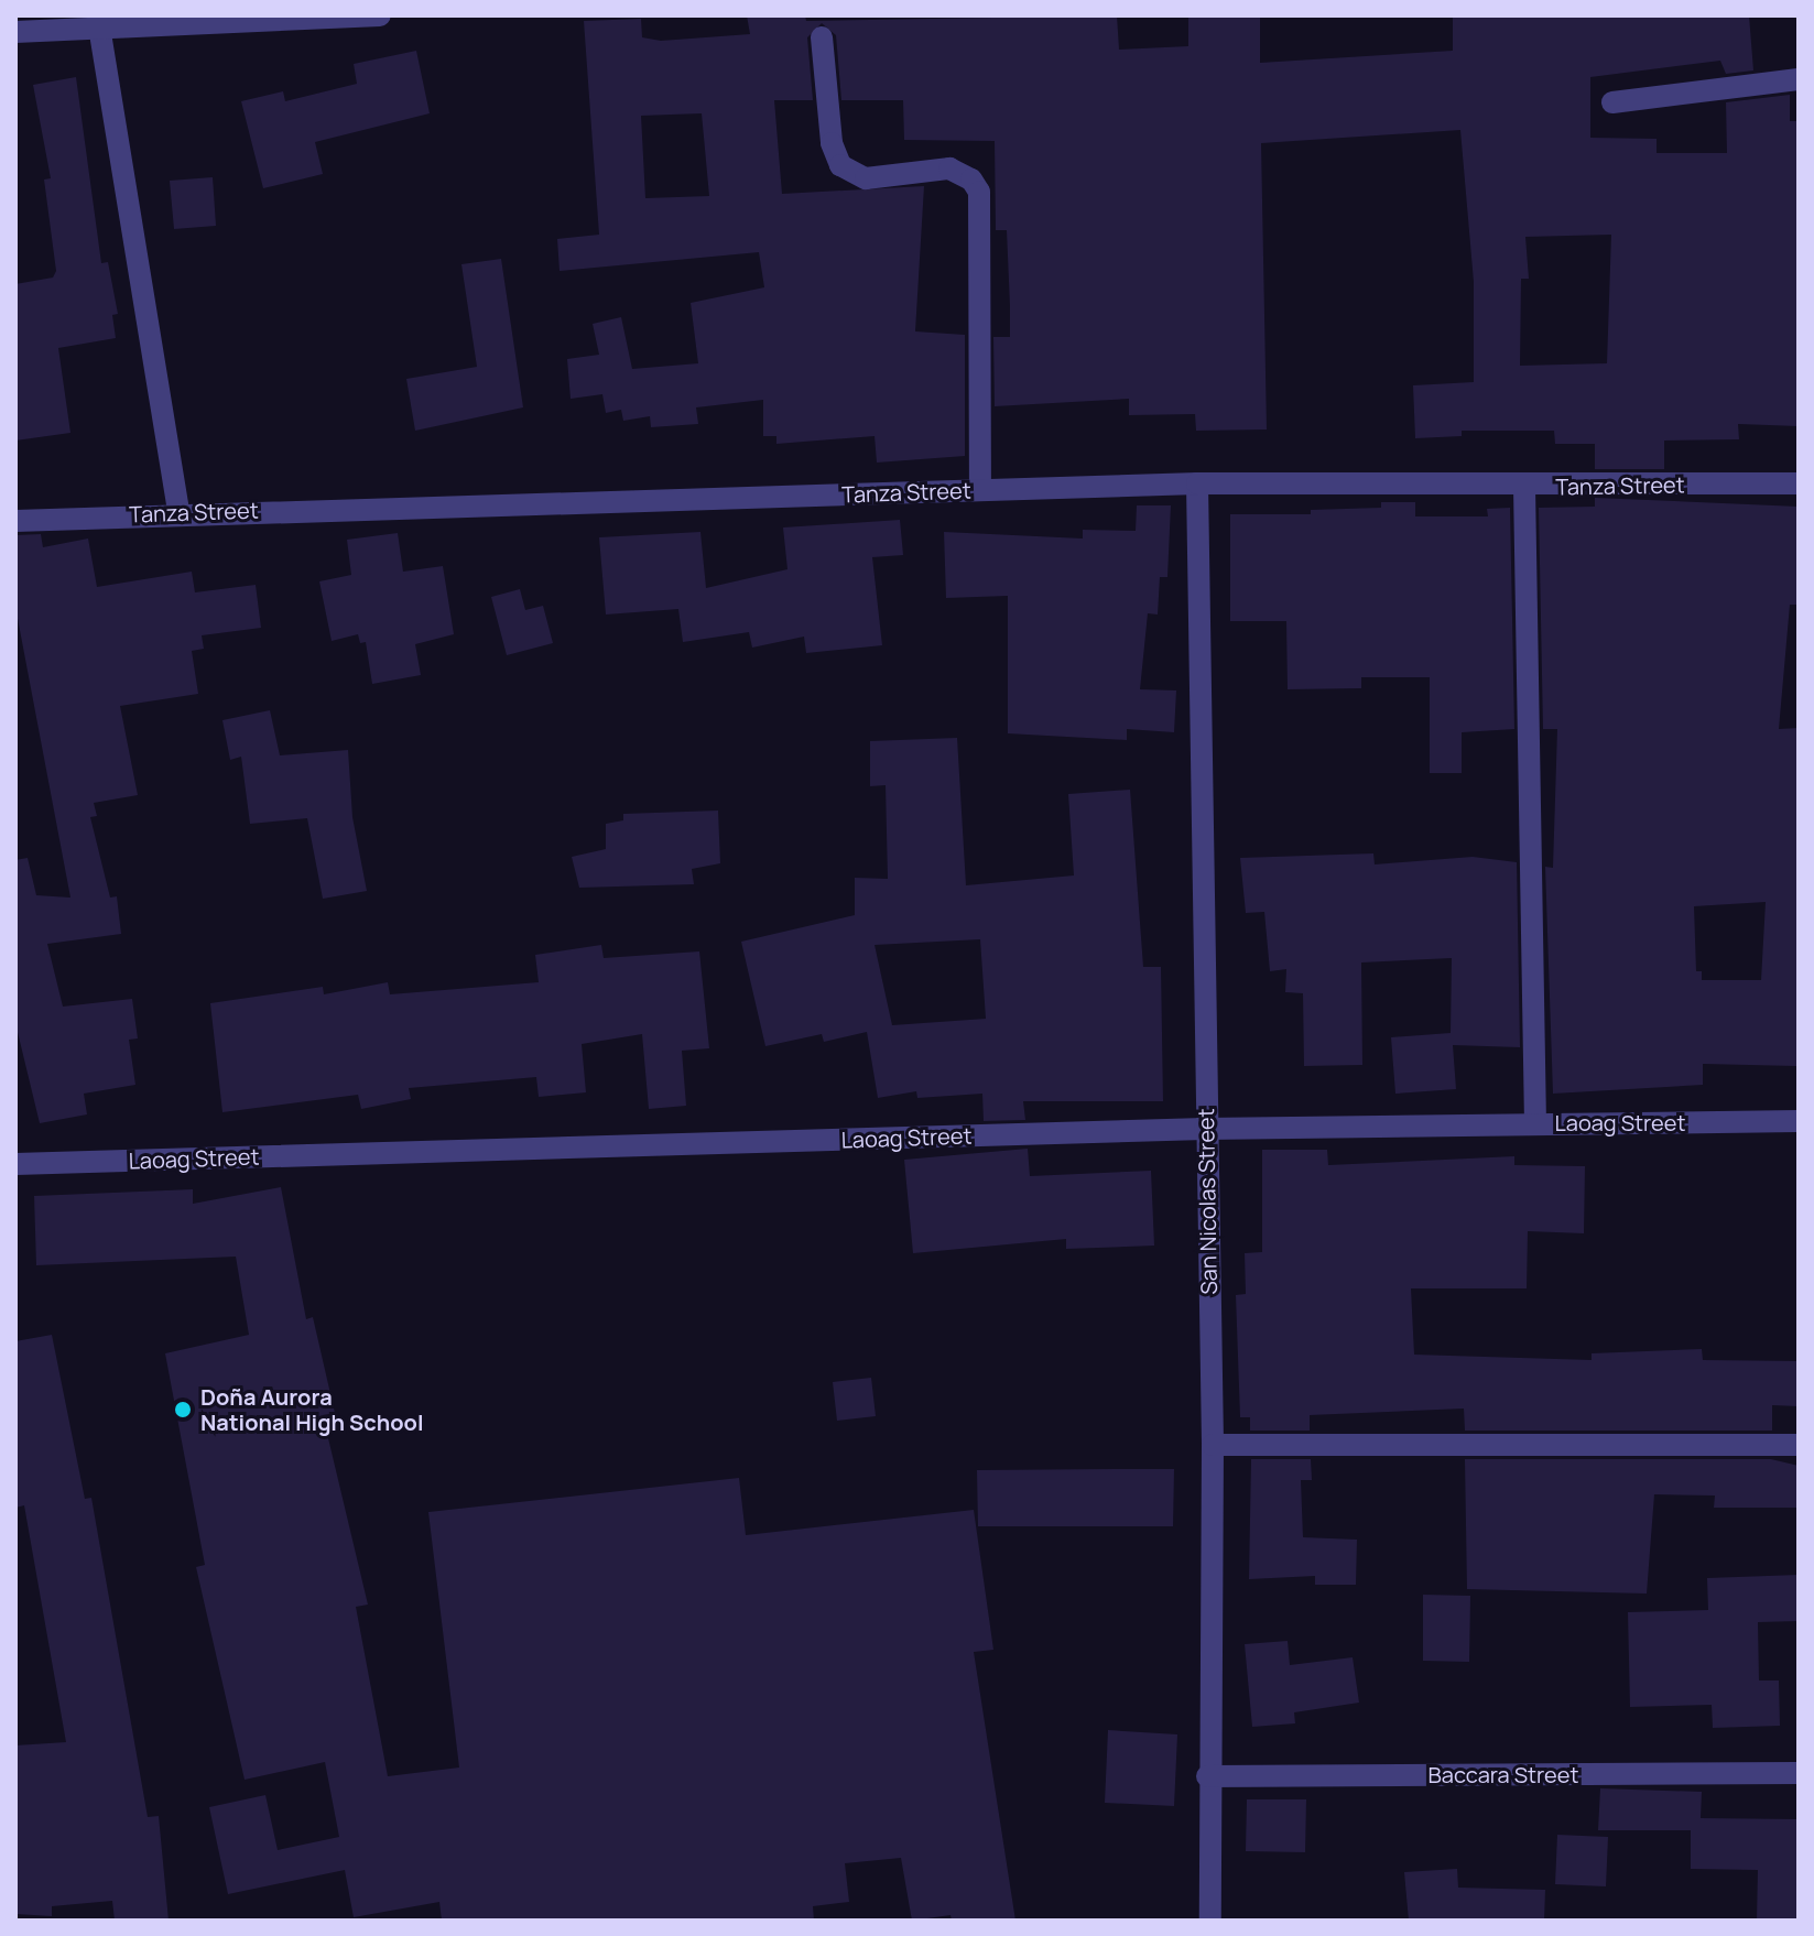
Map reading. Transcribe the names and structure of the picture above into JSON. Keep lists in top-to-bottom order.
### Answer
{
  "streets": {
    "street": [
      "Tanza Street",
      "Laoag Street",
      "San Nicolas Street",
      "Baccara Street"
    ]
  },
  "crossings": [
    ["Tanza Street", "San Nicolas Street"],
    ["Laoag Street", "San Nicolas Street"],
    ["San Nicolas Street", "Baccara Street"]
  ],
  "places": ["Doña Aurora National High School"]
}
